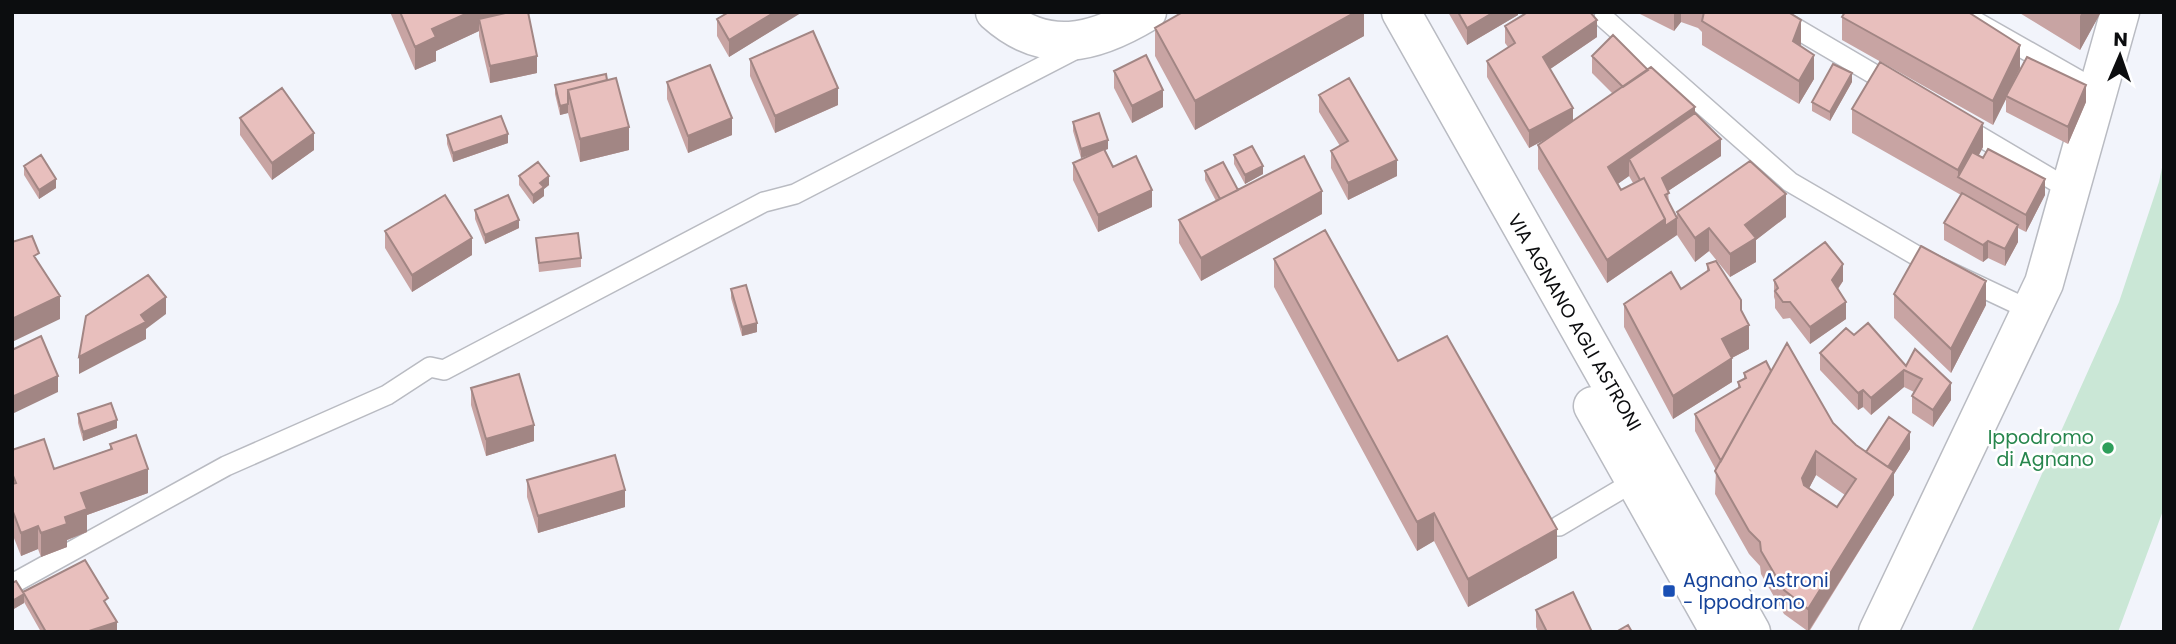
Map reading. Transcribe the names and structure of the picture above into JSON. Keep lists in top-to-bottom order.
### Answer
{
  "streets": {
    "main road": ["VIA AGNANO AGLI ASTRONI"]
  },
  "places": {
    "other": ["Ippodromo di Agnano"],
    "transit": ["Agnano Astroni - Ippodromo"]
  },
  "north": "top"
}
